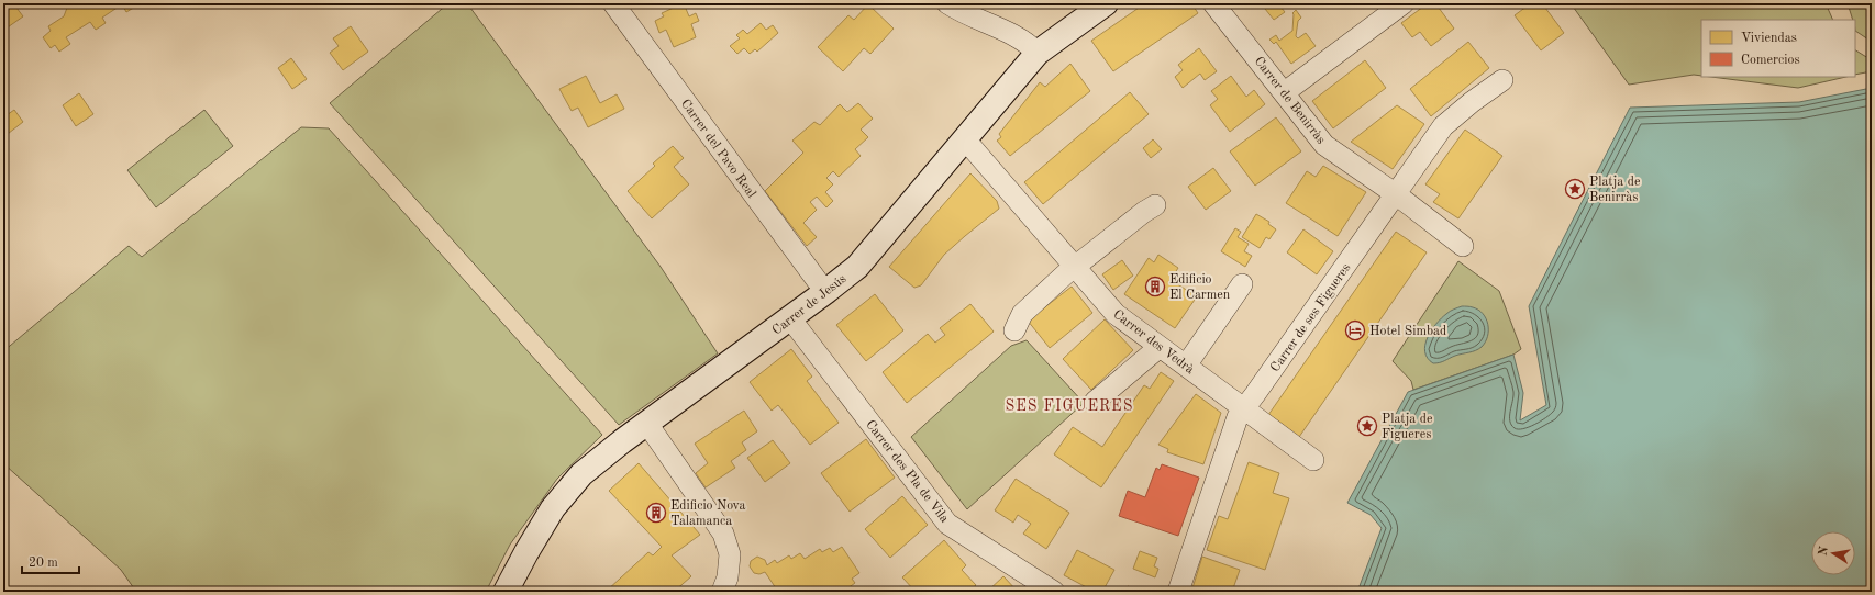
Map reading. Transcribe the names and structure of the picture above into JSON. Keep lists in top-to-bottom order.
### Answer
{
  "streets": {
    "street": [
      "Carrer de Benirràs",
      "Carrer del Pavo Real",
      "Carrer de Jesús",
      "Carrer de ses Figueres",
      "Carrer des Vedrà",
      "Carrer des Pla de Vila"
    ]
  },
  "crossings": [
    ["Carrer de Benirràs", "Carrer de ses Figueres"],
    ["Carrer del Pavo Real", "Carrer de Jesús"],
    ["Carrer de Jesús", "Carrer des Vedrà"],
    ["Carrer de Jesús", "Carrer des Pla de Vila"],
    ["Carrer de ses Figueres", "Carrer des Vedrà"]
  ],
  "districts": ["SES FIGUERES"],
  "places": {
    "place": ["Platja de Benirràs", "Platja de Figueres"],
    "building": ["Edificio El Carmen", "Edificio Nova Talamanca"],
    "hotel": ["Hotel Simbad"]
  },
  "legend": ["Viviendas", "Comercios"],
  "scale_bar": "20 m",
  "north": "left"
}
